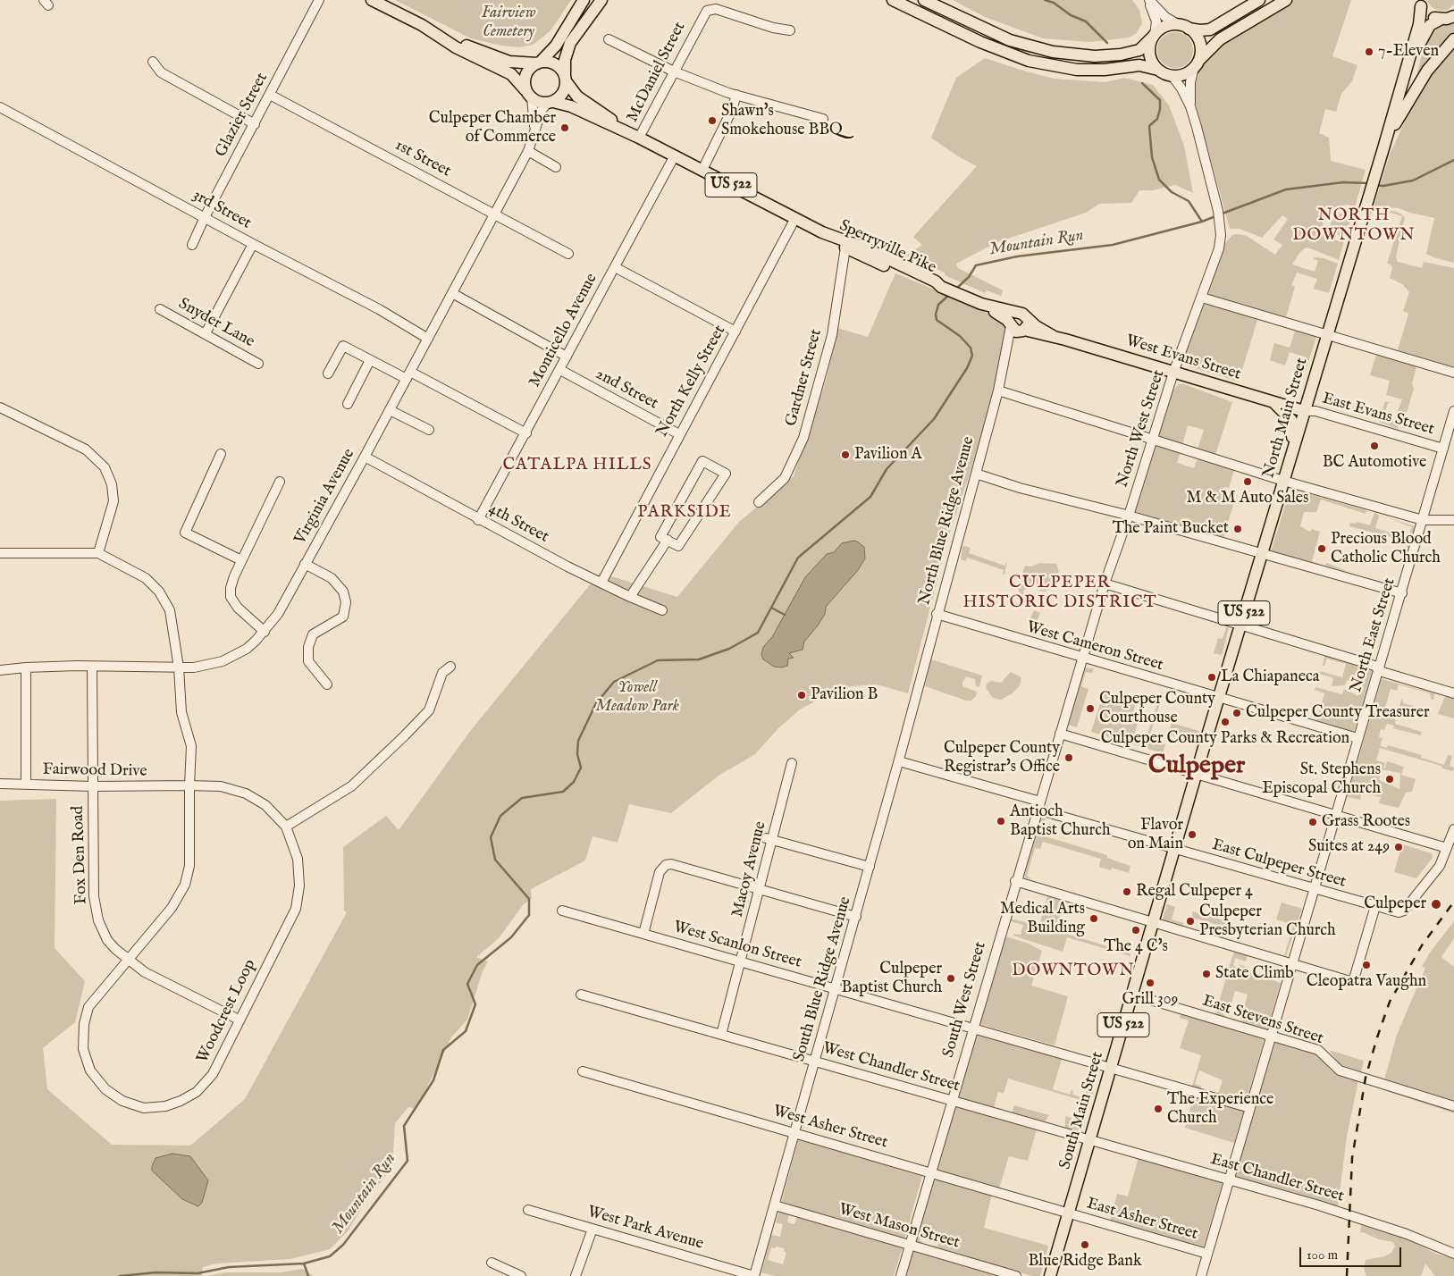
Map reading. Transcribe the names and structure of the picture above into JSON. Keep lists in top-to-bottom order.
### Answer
{
  "streets": {
    "main road": [
      "US 522",
      "Sperryville Pike",
      "West Evans Street",
      "North Main Street",
      "South Main Street"
    ],
    "street": [
      "McDaniel Street",
      "Glazier Street",
      "1st Street",
      "3rd Street",
      "Snyder Lane",
      "Monticello Avenue",
      "Gardner Street",
      "North Kelly Street",
      "2nd Street",
      "East Evans Street",
      "North West Street",
      "Virginia Avenue",
      "North Blue Ridge Avenue",
      "4th Street",
      "North East Street",
      "West Cameron Street",
      "Fairwood Drive",
      "Fox Den Road",
      "East Culpeper Street",
      "Macoy Avenue",
      "West Scanlon Street",
      "South Blue Ridge Avenue",
      "South West Street",
      "Woodcrest Loop",
      "East Stevens Street",
      "West Chandler Street",
      "West Asher Street",
      "East Chandler Street",
      "East Asher Street",
      "West Mason Street",
      "West Park Avenue"
    ]
  },
  "crossings": [
    ["McDaniel Street", "Sperryville Pike"],
    ["Glazier Street", "1st Street"],
    ["Glazier Street", "3rd Street"],
    ["1st Street", "Virginia Avenue"],
    ["US 522", "Sperryville Pike"],
    ["US 522", "West Evans Street"],
    ["US 522", "North Main Street"],
    ["US 522", "Virginia Avenue"],
    ["3rd Street", "Virginia Avenue"],
    ["Sperryville Pike", "Monticello Avenue"],
    ["Sperryville Pike", "West Evans Street"],
    ["Sperryville Pike", "Gardner Street"],
    ["Sperryville Pike", "North Kelly Street"],
    ["Sperryville Pike", "Virginia Avenue"],
    ["Sperryville Pike", "North Blue Ridge Avenue"],
    ["Monticello Avenue", "2nd Street"],
    ["Monticello Avenue", "4th Street"],
    ["West Evans Street", "East Evans Street"],
    ["West Evans Street", "North Main Street"],
    ["West Evans Street", "North West Street"],
    ["West Evans Street", "North Blue Ridge Avenue"],
    ["North Kelly Street", "2nd Street"],
    ["North Kelly Street", "4th Street"],
    ["East Evans Street", "North Main Street"],
    ["East Evans Street", "North East Street"],
    ["North Main Street", "West Cameron Street"],
    ["North Main Street", "South Main Street"],
    ["North West Street", "West Cameron Street"],
    ["North West Street", "South West Street"],
    ["Virginia Avenue", "4th Street"],
    ["Virginia Avenue", "Fox Den Road"],
    ["North Blue Ridge Avenue", "West Cameron Street"],
    ["North Blue Ridge Avenue", "South Blue Ridge Avenue"],
    ["North East Street", "West Cameron Street"],
    ["North East Street", "East Culpeper Street"],
    ["North East Street", "West Scanlon Street"],
    ["North East Street", "East Stevens Street"],
    ["North East Street", "East Chandler Street"],
    ["North East Street", "East Asher Street"],
    ["Fairwood Drive", "Fox Den Road"],
    ["Fairwood Drive", "Woodcrest Loop"],
    ["Fox Den Road", "Woodcrest Loop"],
    ["East Culpeper Street", "South Blue Ridge Avenue"],
    ["East Culpeper Street", "South West Street"],
    ["East Culpeper Street", "South Main Street"],
    ["Macoy Avenue", "West Scanlon Street"],
    ["Macoy Avenue", "West Chandler Street"],
    ["West Scanlon Street", "South Blue Ridge Avenue"],
    ["West Scanlon Street", "South West Street"],
    ["West Scanlon Street", "South Main Street"],
    ["South Blue Ridge Avenue", "West Chandler Street"],
    ["South Blue Ridge Avenue", "West Asher Street"],
    ["South Blue Ridge Avenue", "West Mason Street"],
    ["South Blue Ridge Avenue", "West Park Avenue"],
    ["South West Street", "West Chandler Street"],
    ["South West Street", "West Asher Street"],
    ["South West Street", "West Mason Street"],
    ["East Stevens Street", "South Main Street"],
    ["West Chandler Street", "South Main Street"],
    ["West Chandler Street", "East Chandler Street"],
    ["South Main Street", "West Asher Street"],
    ["South Main Street", "East Chandler Street"],
    ["South Main Street", "East Asher Street"],
    ["West Asher Street", "East Asher Street"]
  ],
  "districts": [
    "NORTH DOWNTOWN",
    "CATALPA HILLS",
    "PARKSIDE",
    "CULPEPER HISTORIC DISTRICT",
    "Culpeper",
    "DOWNTOWN"
  ],
  "water": ["Mountain Run"],
  "parks": ["Fairview Cemetery", "Yowell Meadow Park"],
  "places": [
    "7-Eleven",
    "Shawn's Smokehouse BBQ",
    "Culpeper Chamber of Commerce",
    "BC Automotive",
    "Pavilion A",
    "M & M Auto Sales",
    "The Paint Bucket",
    "Precious Blood Catholic Church",
    "La Chiapaneca",
    "Pavilion B",
    "Culpeper County Courthouse",
    "Culpeper County Treasurer",
    "Culpeper County Parks & Recreation",
    "Culpeper County Registrar's Office",
    "St. Stephens Episcopal Church",
    "Antioch Baptist Church",
    "Grass Rootes",
    "Flavor on Main",
    "Suites at 249",
    "Regal Culpeper 4",
    "Culpeper",
    "Medical Arts Building",
    "Culpeper Presbyterian Church",
    "The 4 C's",
    "Cleopatra Vaughn",
    "State Climb",
    "Culpeper Baptist Church",
    "Grill 309",
    "The Experience Church",
    "Blue Ridge Bank"
  ],
  "scale_bar": "100 m"
}
